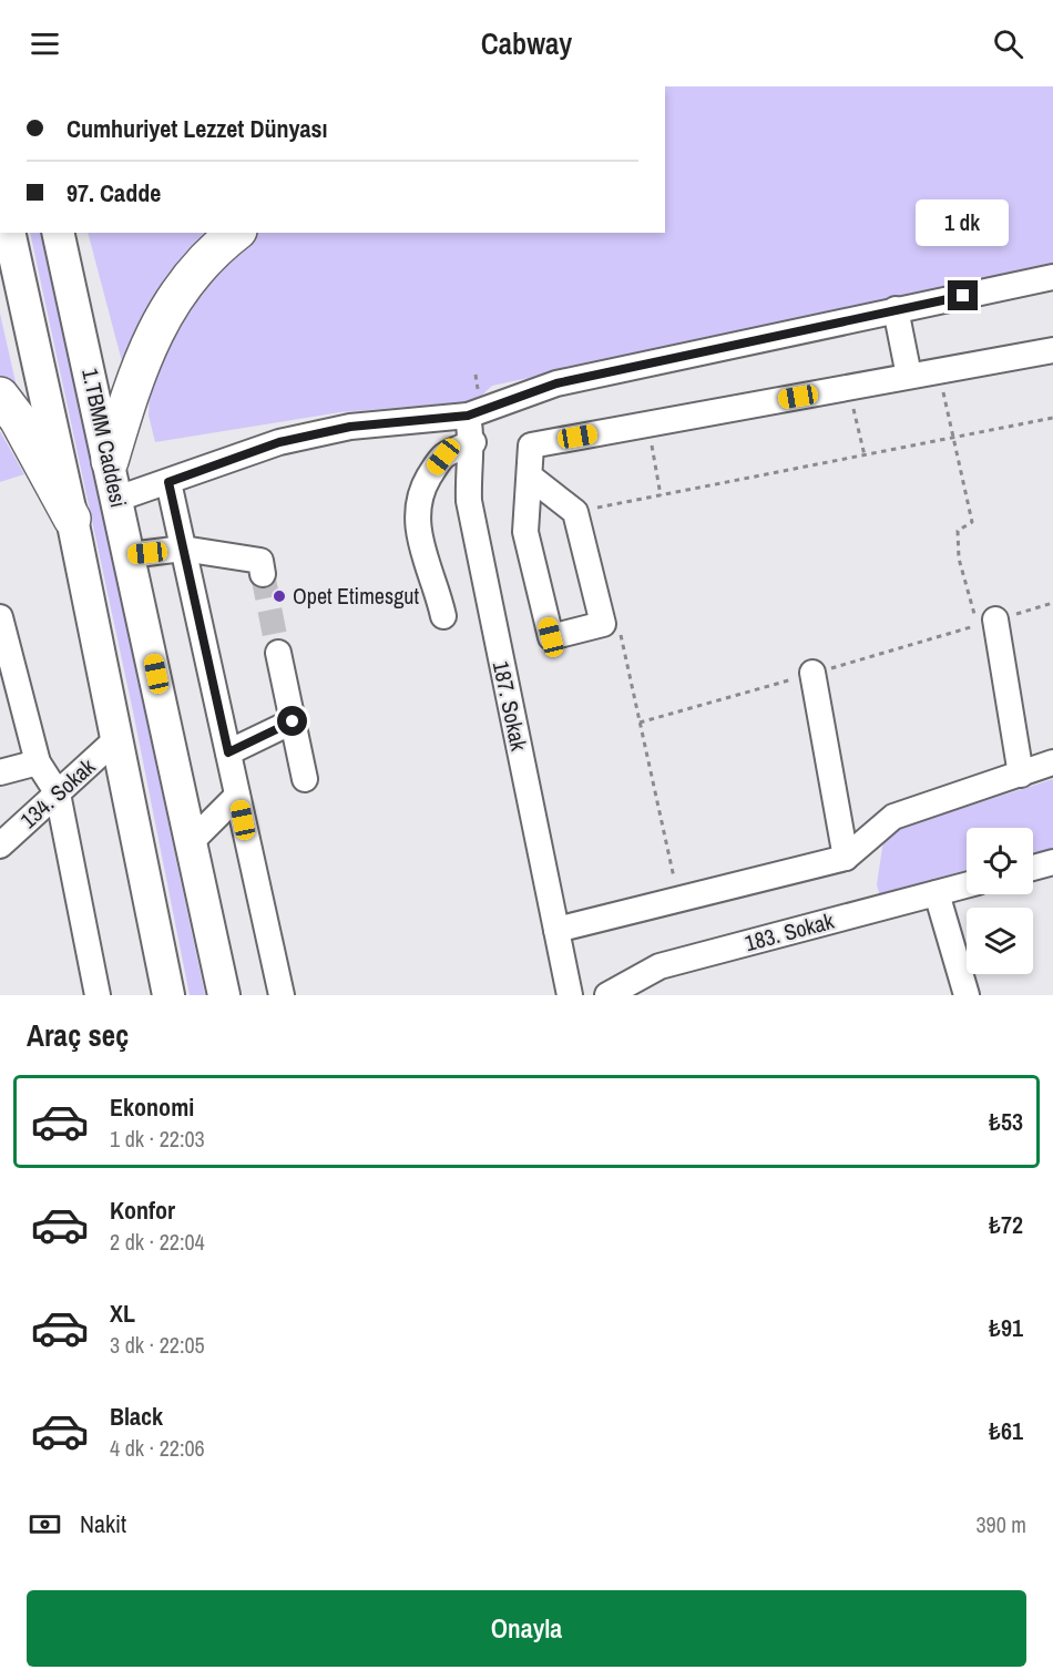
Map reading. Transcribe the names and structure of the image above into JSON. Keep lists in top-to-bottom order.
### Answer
{
  "streets": {
    "main road": ["1.TBMM Caddesi"],
    "street": ["187. Sokak", "134. Sokak", "183. Sokak"]
  },
  "places": ["Opet Etimesgut"],
  "page": {
    "header": "Cabway",
    "banner": ["Cumhuriyet Lezzet Dünyası", "97. Cadde"],
    "bubble": "1 dk",
    "heading": "Araç seç",
    "list": [
      {
        "name": "Ekonomi",
        "note": "1 dk · 22:03",
        "value": "₺53"
      },
      {
        "name": "Konfor",
        "note": "2 dk · 22:04",
        "value": "₺72"
      },
      {
        "name": "XL",
        "note": "3 dk · 22:05",
        "value": "₺91"
      },
      {
        "name": "Black",
        "note": "4 dk · 22:06",
        "value": "₺61"
      }
    ],
    "pay": ["Nakit", "390 m"],
    "buttons": "Onayla"
  }
}
